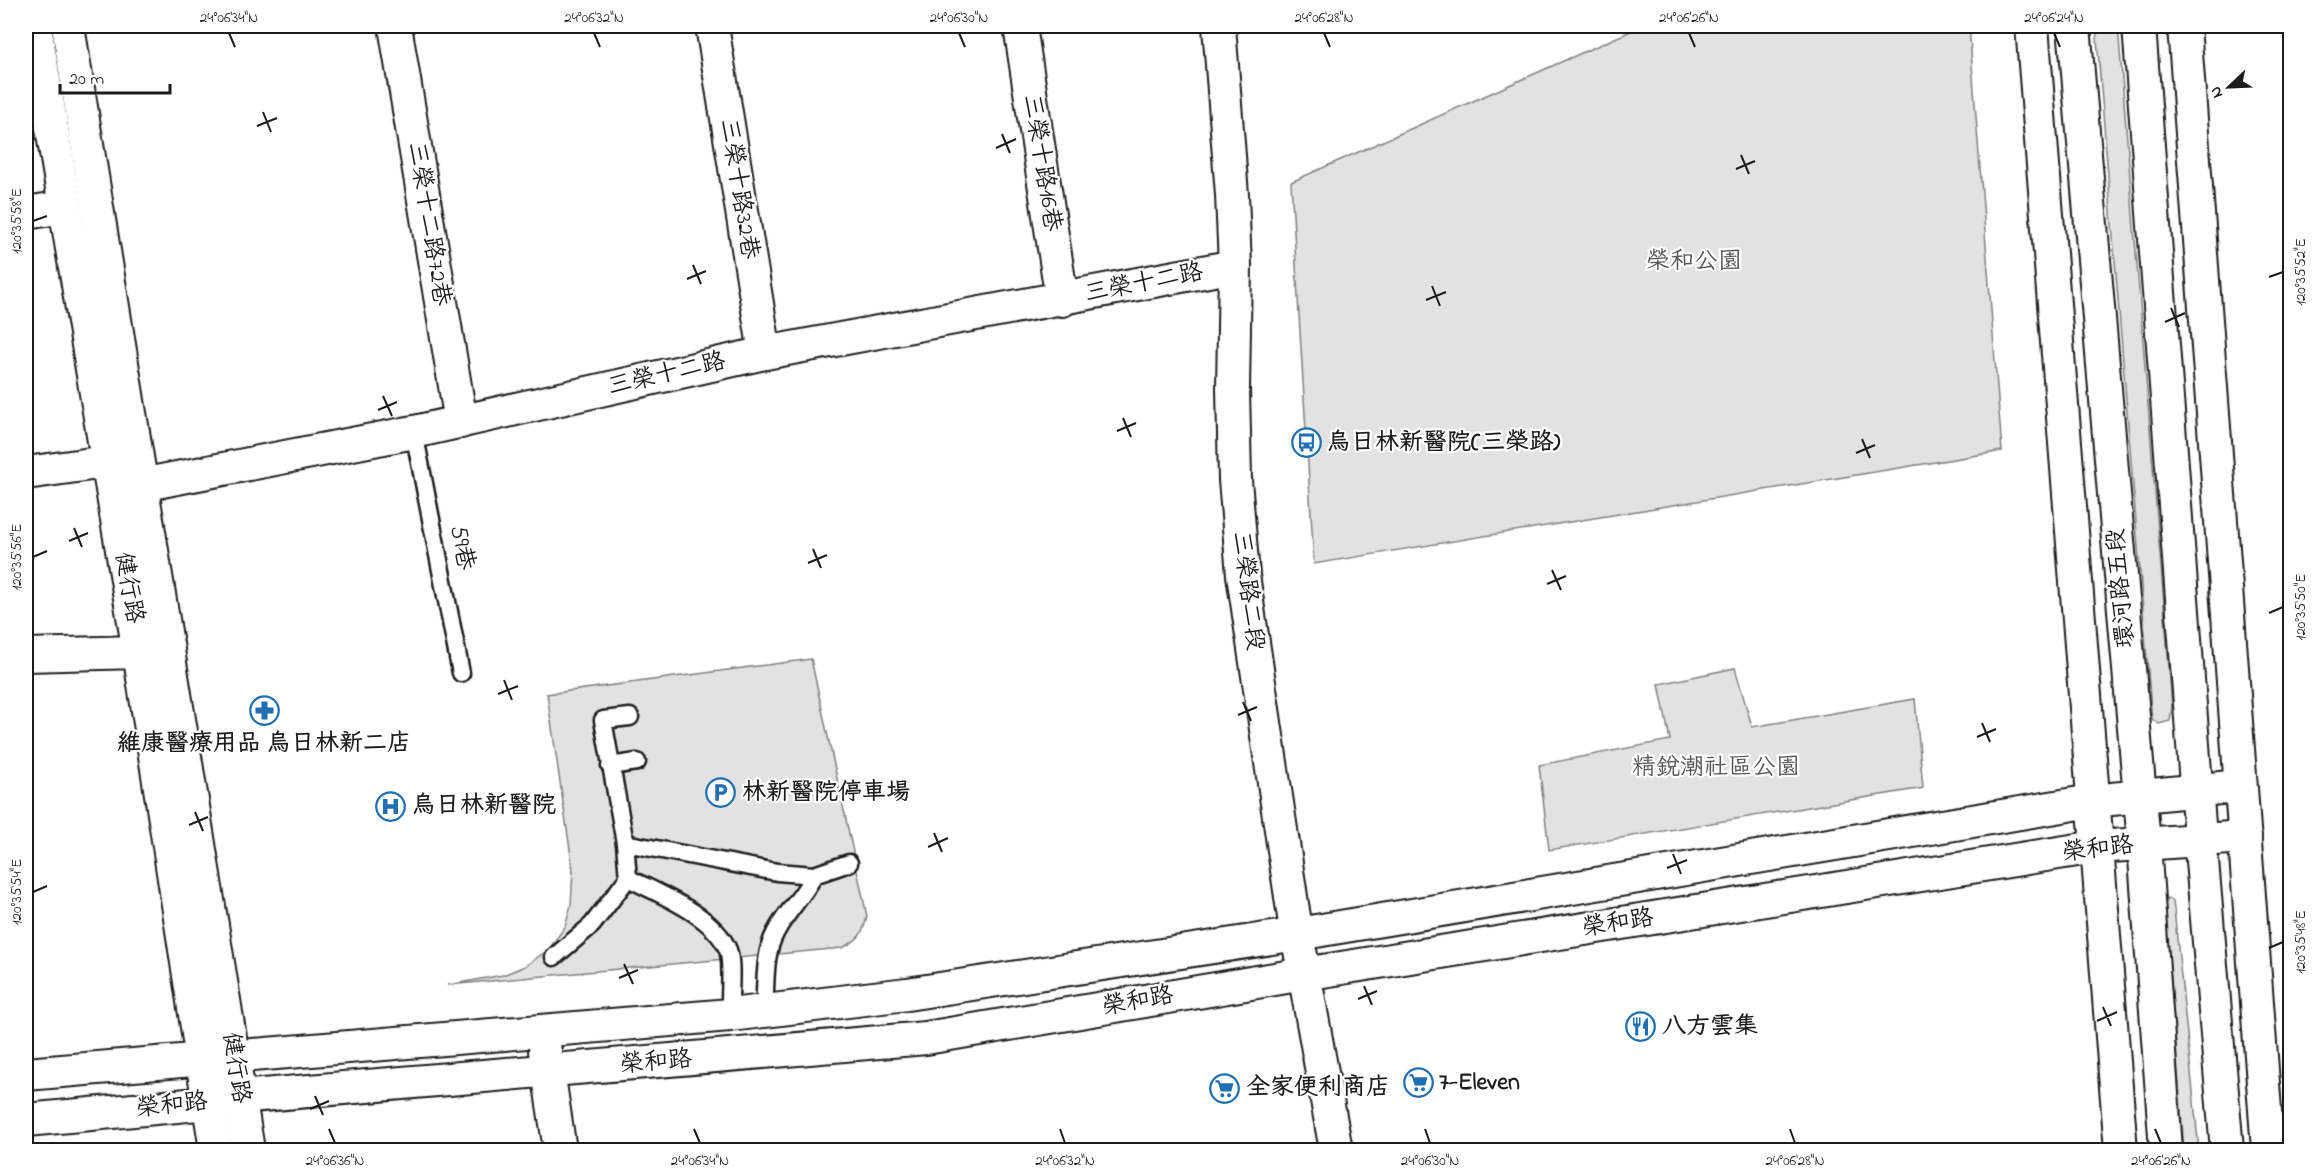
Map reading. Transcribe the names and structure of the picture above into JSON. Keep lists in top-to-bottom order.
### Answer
{
  "streets": {
    "street": [
      "三榮十路16巷",
      "三榮十路32巷",
      "三榮十二路72巷",
      "三榮十二路",
      "健行路",
      "環河路五段",
      "三榮路二段",
      "榮和路"
    ],
    "lane": ["59巷"]
  },
  "crossings": [
    ["三榮十路16巷", "三榮十二路"],
    ["三榮十路32巷", "三榮十二路"],
    ["三榮十二路72巷", "三榮十二路"],
    ["三榮十二路", "59巷"],
    ["三榮十二路", "健行路"],
    ["三榮十二路", "三榮路二段"],
    ["健行路", "榮和路"],
    ["環河路五段", "榮和路"],
    ["三榮路二段", "榮和路"]
  ],
  "parks": ["榮和公園", "精銳潮社區公園"],
  "places": {
    "bus stop": ["烏日林新醫院(三榮路)"],
    "pharmacy": ["維康醫療用品 烏日林新二店"],
    "parking": ["林新醫院停車場"],
    "hospital": ["烏日林新醫院"],
    "restaurant": ["八方雲集"],
    "supermarket": ["7-Eleven", "全家便利商店"]
  },
  "scale_bar": "20 m",
  "north": "bottom left",
  "coordinates": [
    "24°06'34\"N",
    "24°06'32\"N",
    "24°06'30\"N",
    "24°06'28\"N",
    "24°06'26\"N",
    "24°06'24\"N",
    "120°35'58\"E",
    "120°35'52\"E",
    "120°35'56\"E",
    "120°35'50\"E",
    "120°35'54\"E",
    "120°35'48\"E",
    "24°06'36\"N"
  ]
}
